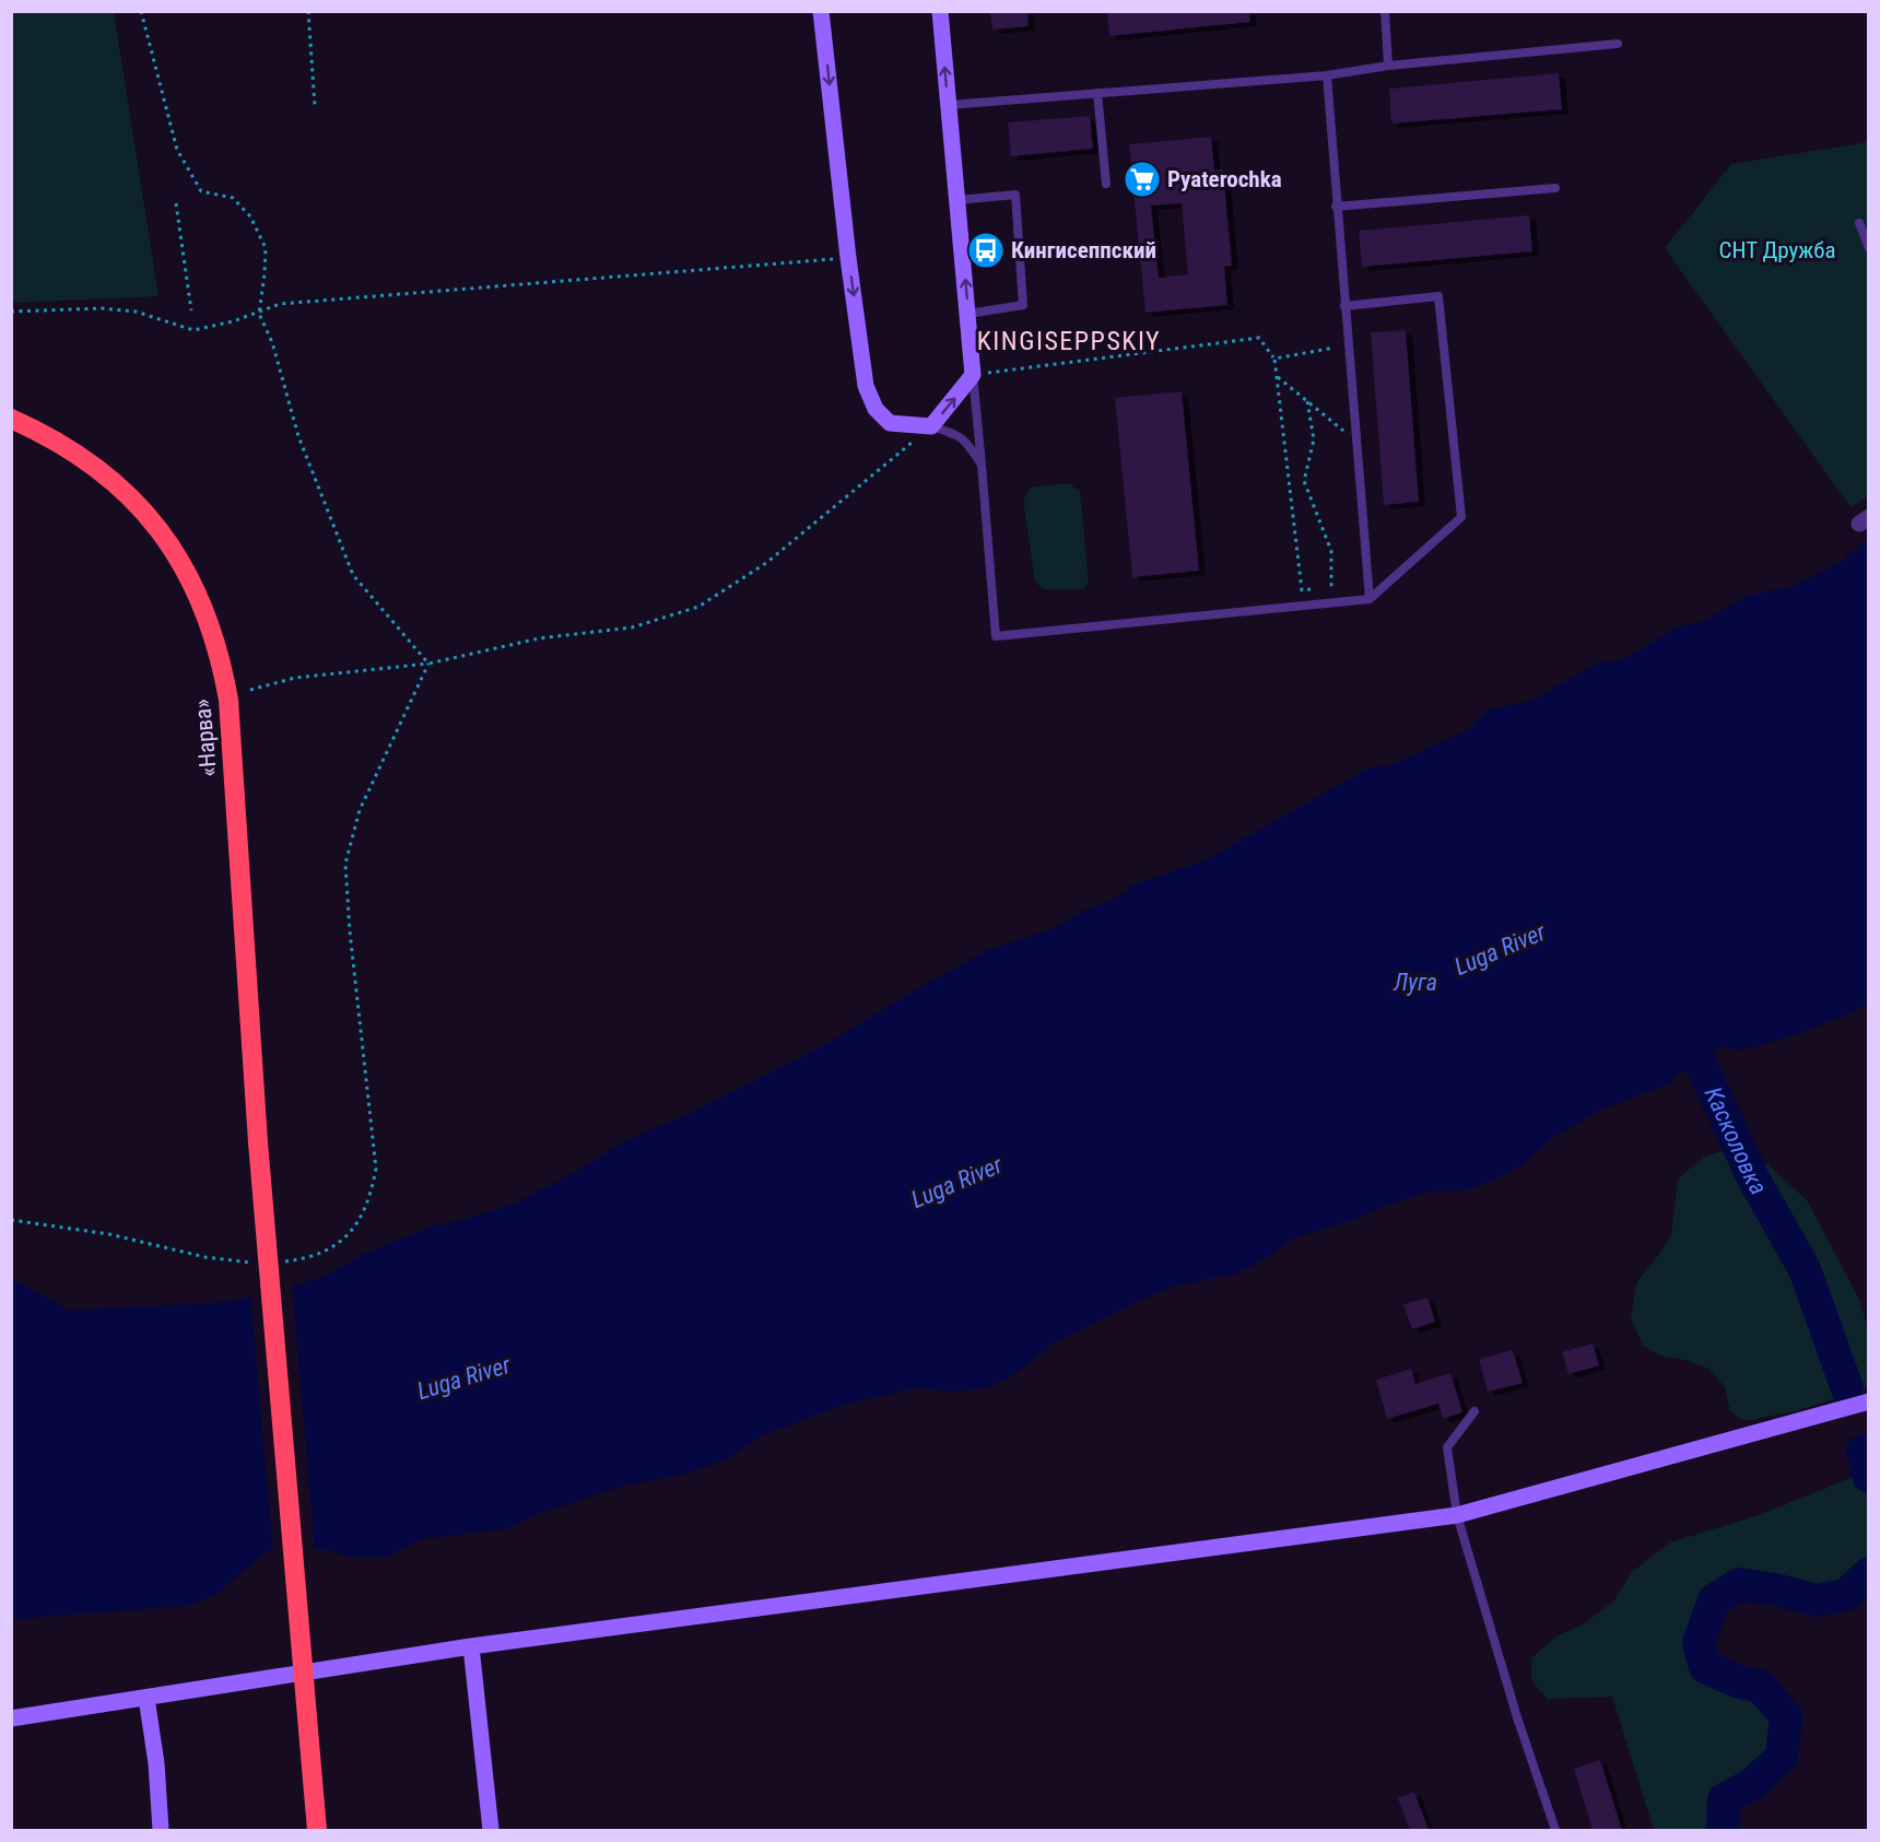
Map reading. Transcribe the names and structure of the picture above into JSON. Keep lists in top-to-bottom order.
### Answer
{
  "streets": {
    "highway": ["«Нарва»"]
  },
  "districts": ["KINGISEPPSKIY"],
  "water": ["Luga River", "Луга", "Касколовка"],
  "parks": ["СНТ Дружба"],
  "places": {
    "supermarket": ["Pyaterochka"],
    "bus stop": ["Кингисеппский"]
  }
}
